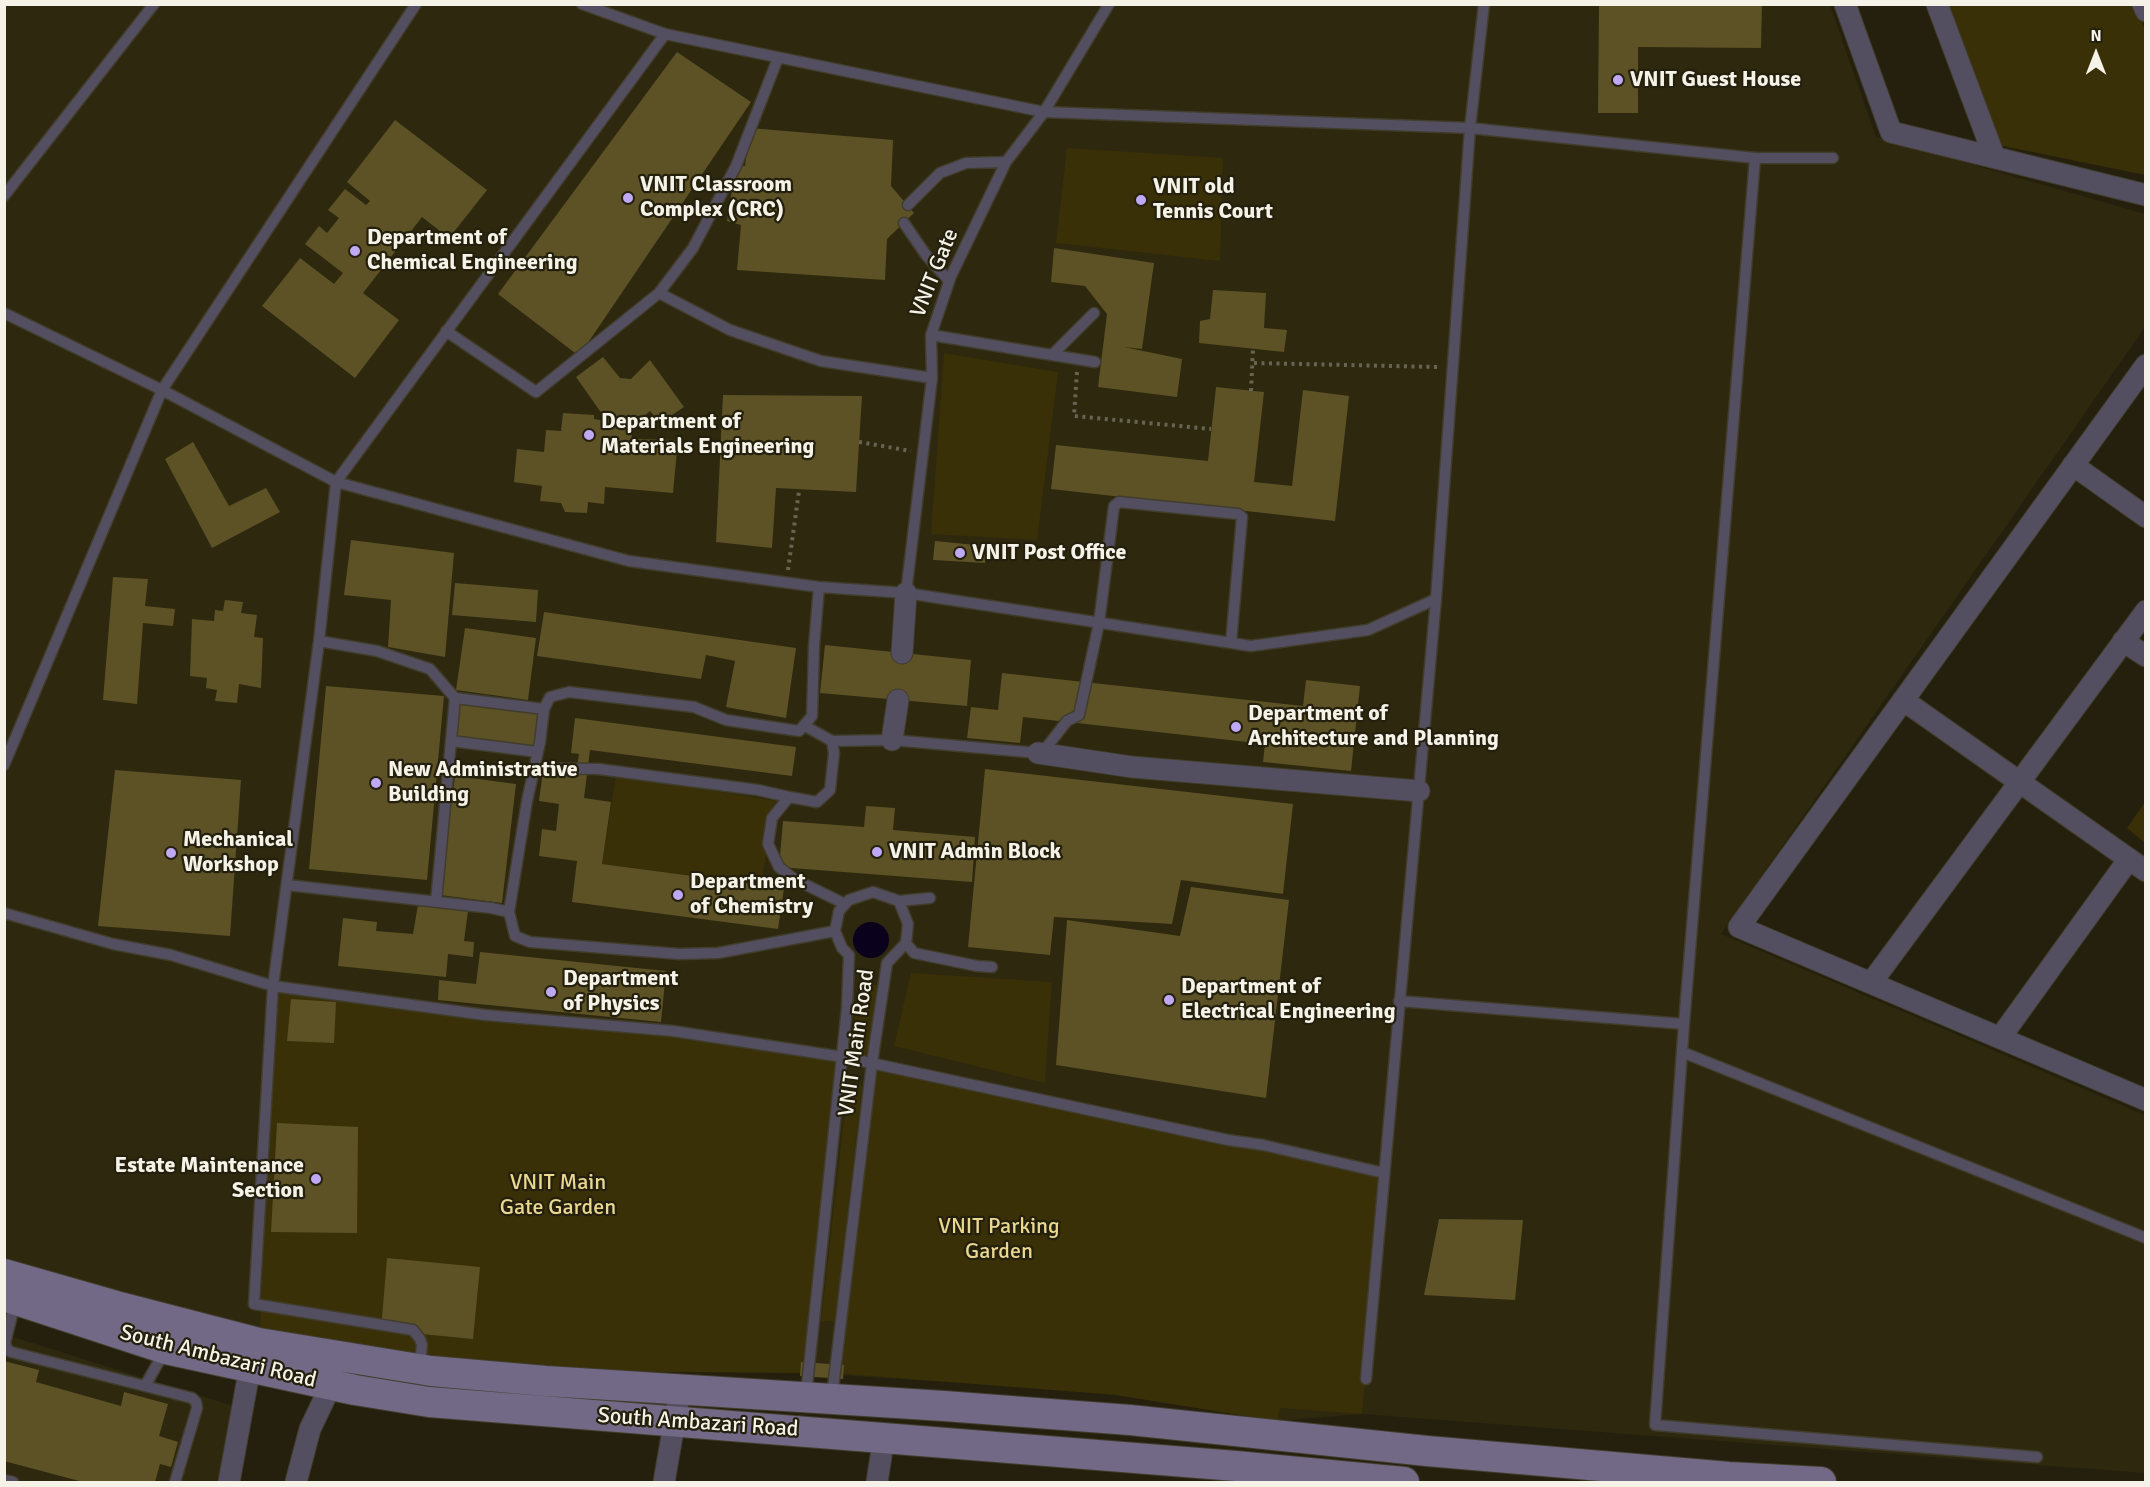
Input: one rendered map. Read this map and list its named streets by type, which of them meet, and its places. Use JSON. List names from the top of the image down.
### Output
{
  "streets": {
    "main road": ["South Ambazari Road"],
    "lane": ["VNIT Gate", "VNIT Main Road"]
  },
  "parks": ["VNIT Main Gate Garden", "VNIT Parking Garden"],
  "places": [
    "VNIT Guest House",
    "VNIT Classroom Complex (CRC)",
    "VNIT old Tennis Court",
    "Department of Chemical Engineering",
    "Department of Materials Engineering",
    "VNIT Post Office",
    "Department of Architecture and Planning",
    "New Administrative Building",
    "VNIT Admin Block",
    "Mechanical Workshop",
    "Department of Chemistry",
    "Department of Physics",
    "Department of Electrical Engineering",
    "Estate Maintenance Section"
  ],
  "north": "top"
}
